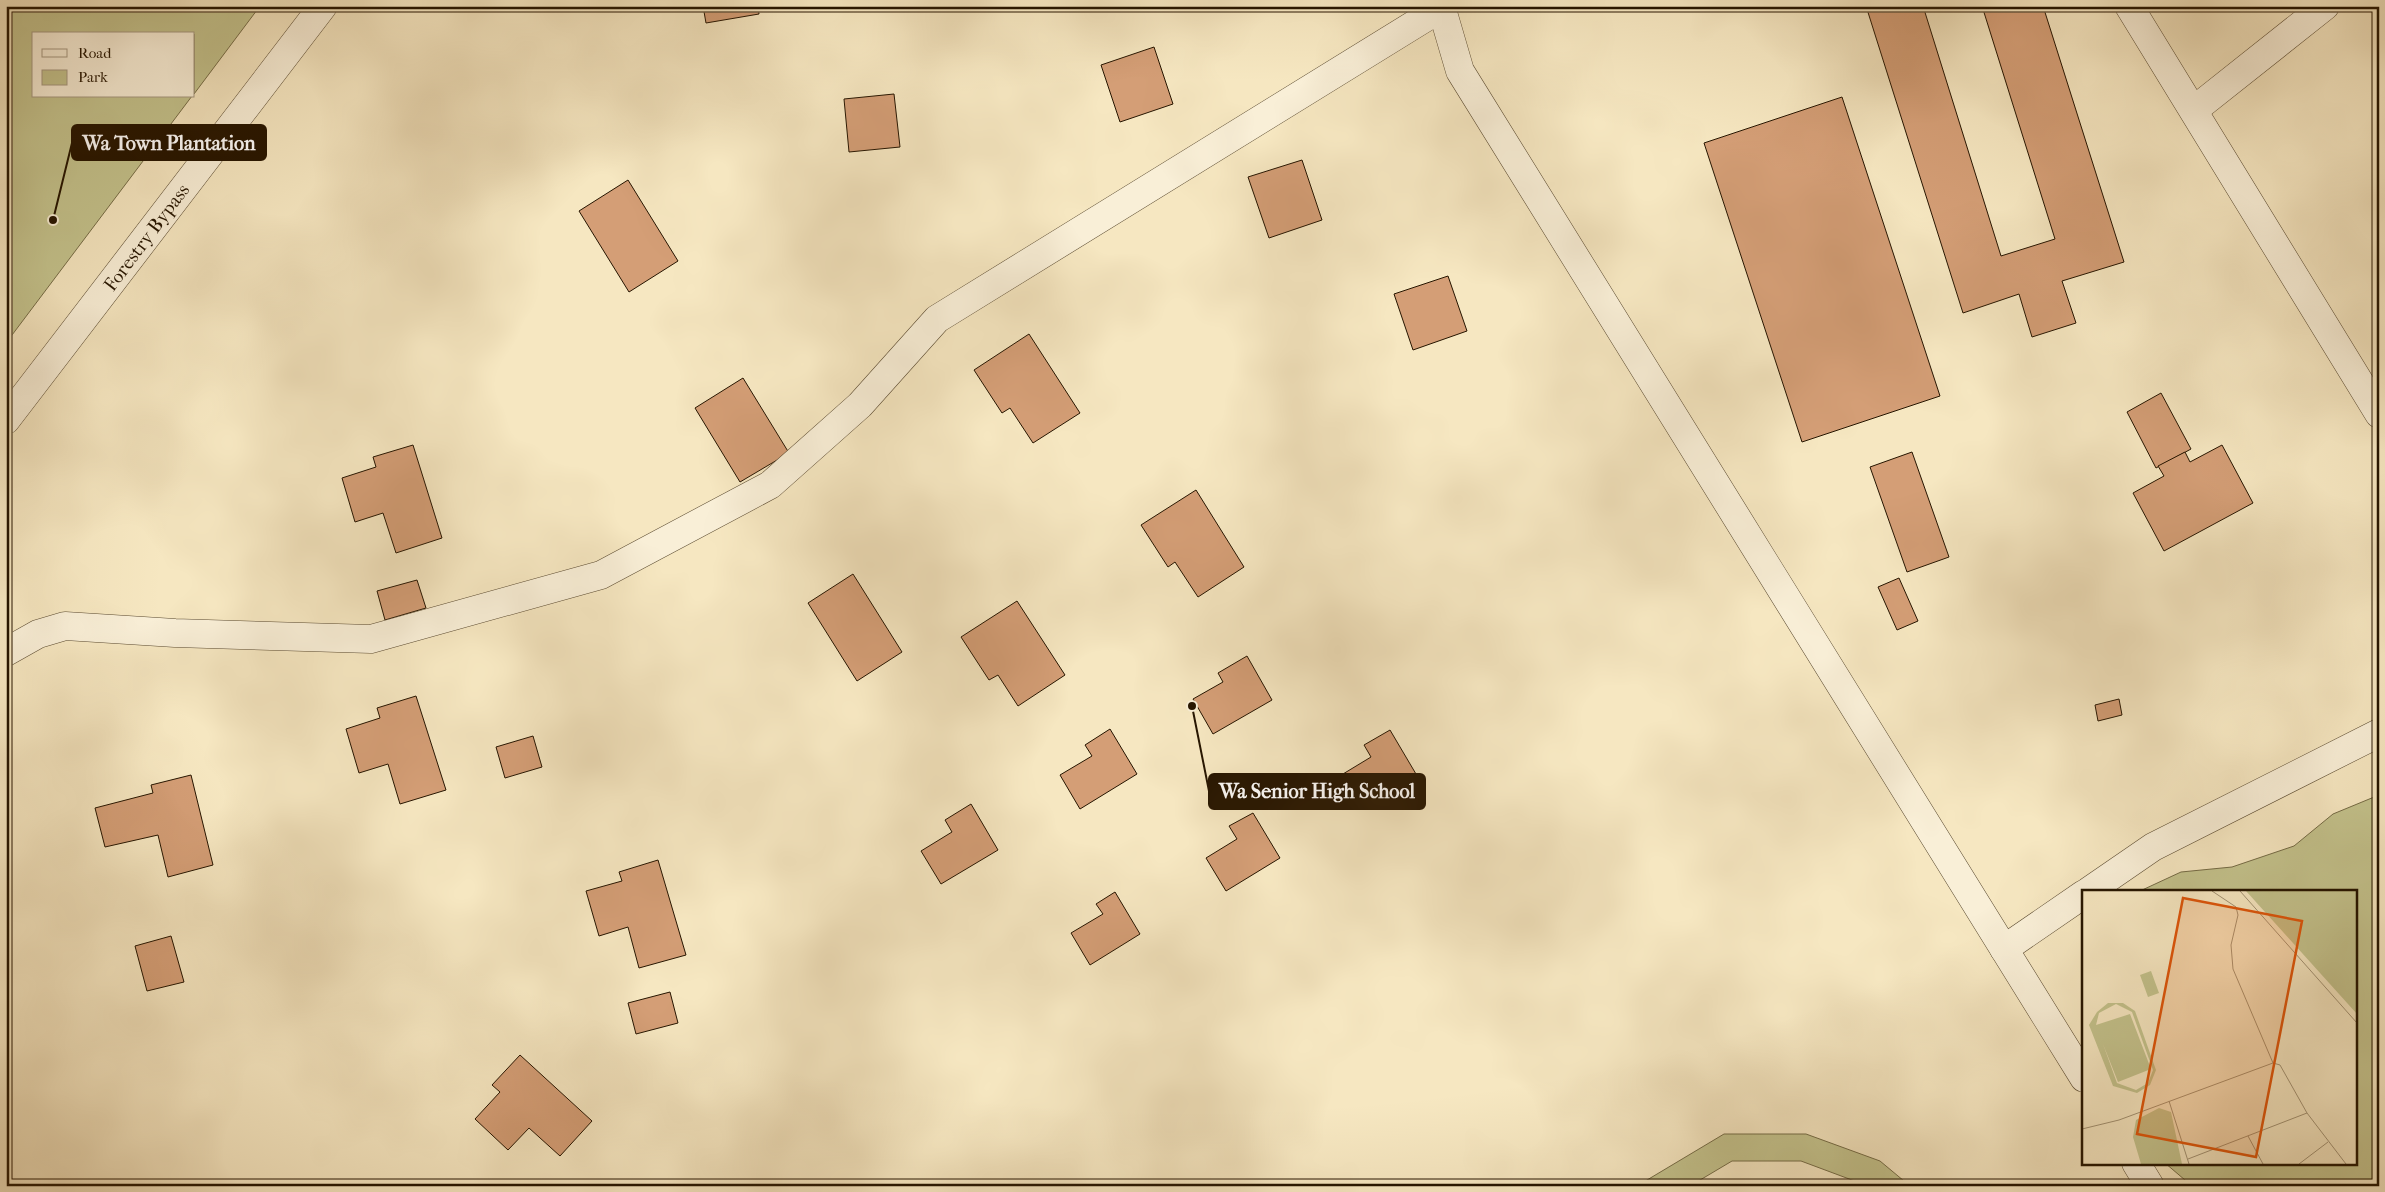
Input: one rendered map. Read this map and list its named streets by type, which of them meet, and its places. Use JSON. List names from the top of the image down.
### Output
{
  "streets": {
    "street": ["Forestry Bypass"]
  },
  "places": ["Wa Town Plantation", "Wa Senior High School"],
  "legend": ["Road", "Park"]
}
